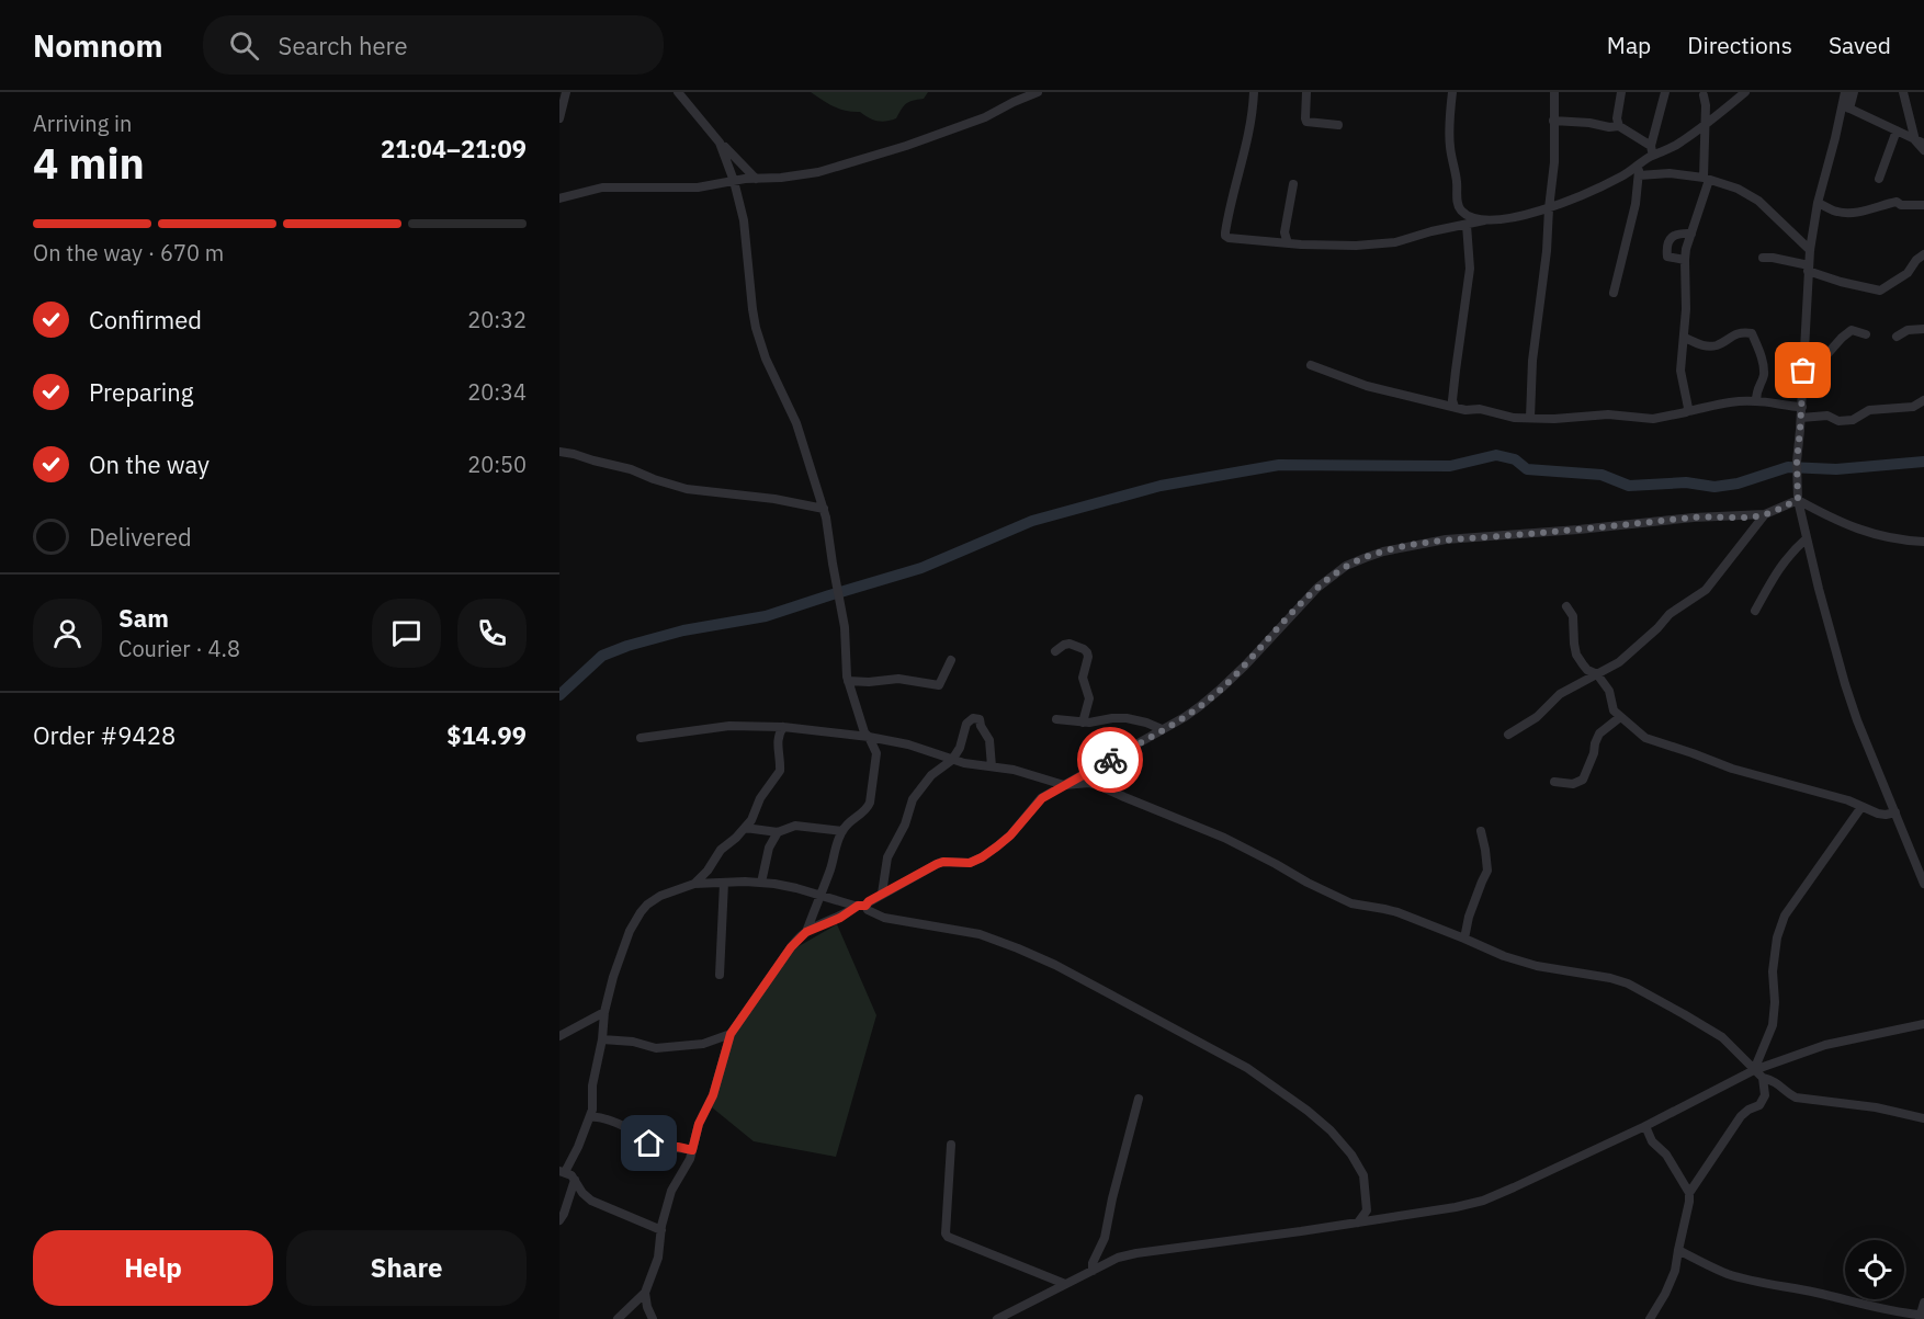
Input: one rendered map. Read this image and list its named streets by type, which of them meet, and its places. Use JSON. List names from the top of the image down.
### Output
{
  "page": {
    "header": "Nomnom",
    "search": "Search here",
    "nav": ["Map", "Directions", "Saved"],
    "heading": ["4 min", "Arriving in", "21:04–21:09"],
    "panel": [
      "Sam",
      "Courier · 4.8",
      "Order #9428",
      "$14.99"
    ],
    "bar": "On the way · 670 m",
    "list": [
      ["Confirmed", "20:32"],
      ["Preparing", "20:34"],
      ["On the way", "20:50"],
      "Delivered"
    ],
    "buttons": ["Help", "Share"]
  }
}
